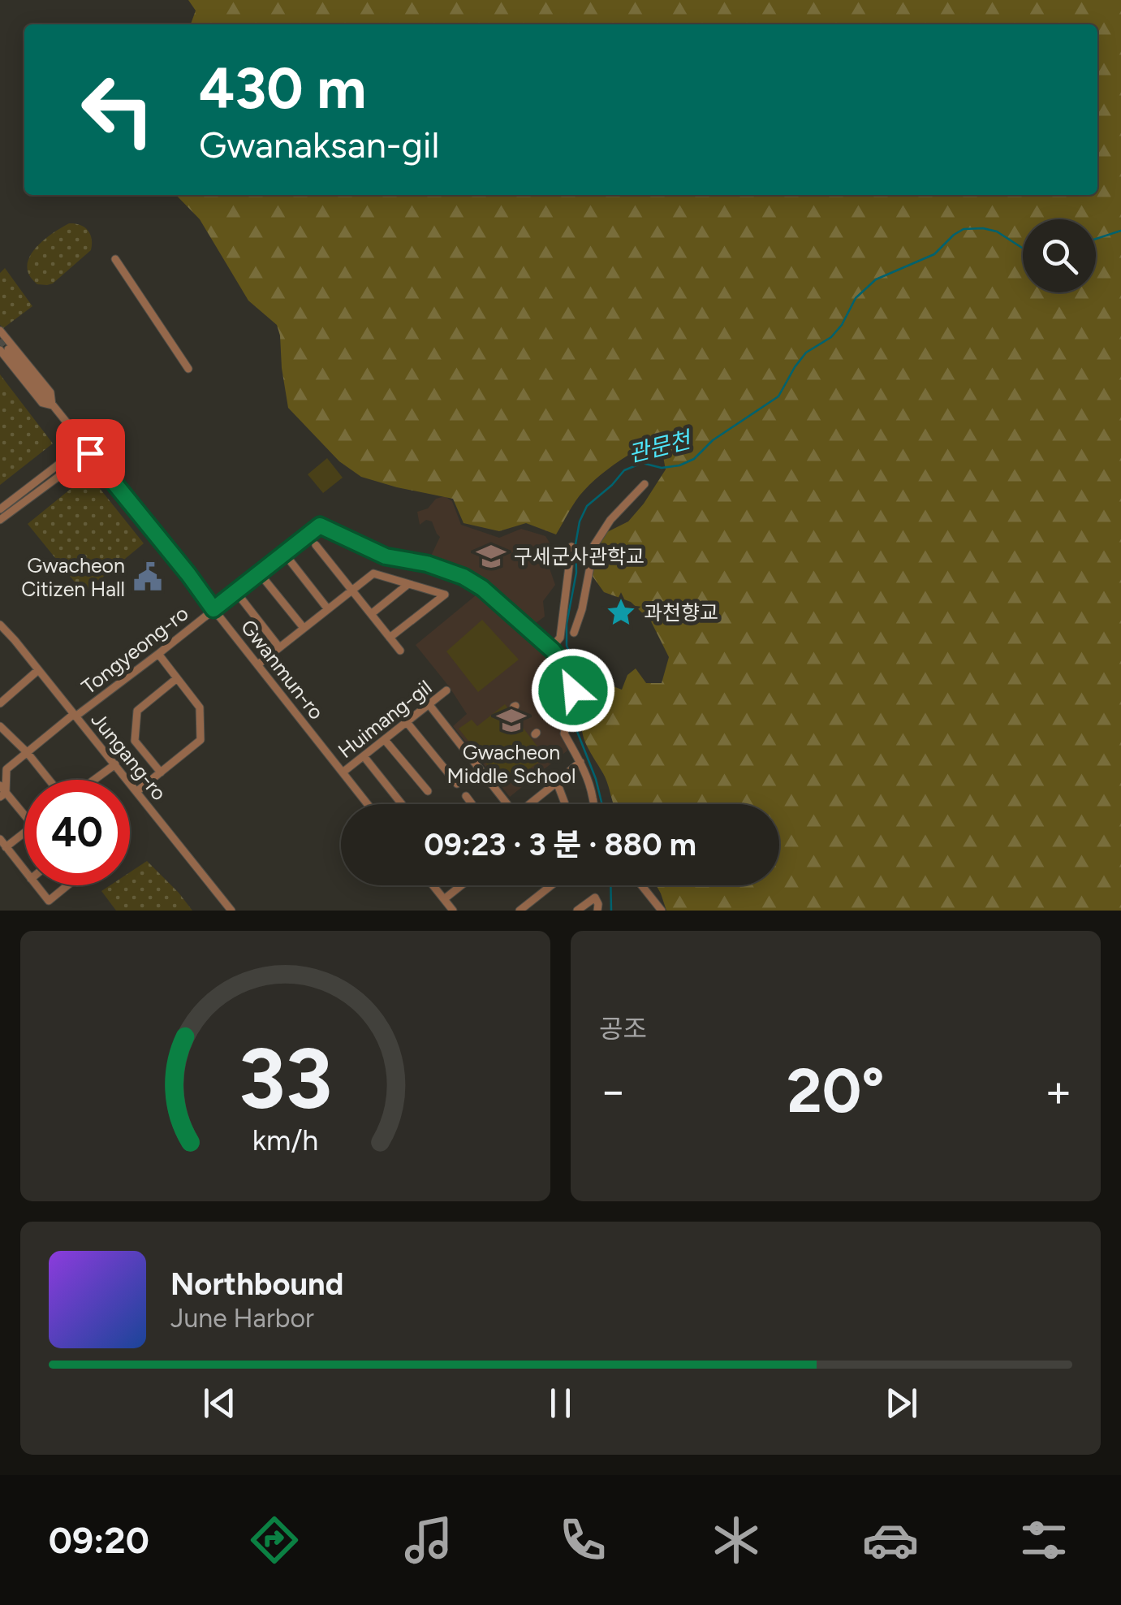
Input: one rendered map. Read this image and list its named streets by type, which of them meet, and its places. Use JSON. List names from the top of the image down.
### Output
{
  "streets": {
    "street": [
      "Tongyeong-ro",
      "Gwanmun-ro",
      "Huimang-gil",
      "Jungang-ro"
    ]
  },
  "crossings": [
    ["Tongyeong-ro", "Gwanmun-ro"],
    ["Tongyeong-ro", "Jungang-ro"],
    ["Gwanmun-ro", "Huimang-gil"]
  ],
  "water": ["관문천"],
  "places": {
    "school or university": ["구세군사관학교", "Gwacheon Middle School"],
    "public building": ["Gwacheon Citizen Hall"],
    "place": ["과천향교"]
  },
  "page": {
    "turn": ["430 m", "Gwanaksan-gil"],
    "limit": "40",
    "trip": "09:23 · 3 분 · 880 m",
    "tile": "공조",
    "heat": ["−", "20°", "+"],
    "song": ["Northbound", "June Harbor"],
    "tabs": "09:20",
    "gauge": ["33", "km/h"]
  }
}
